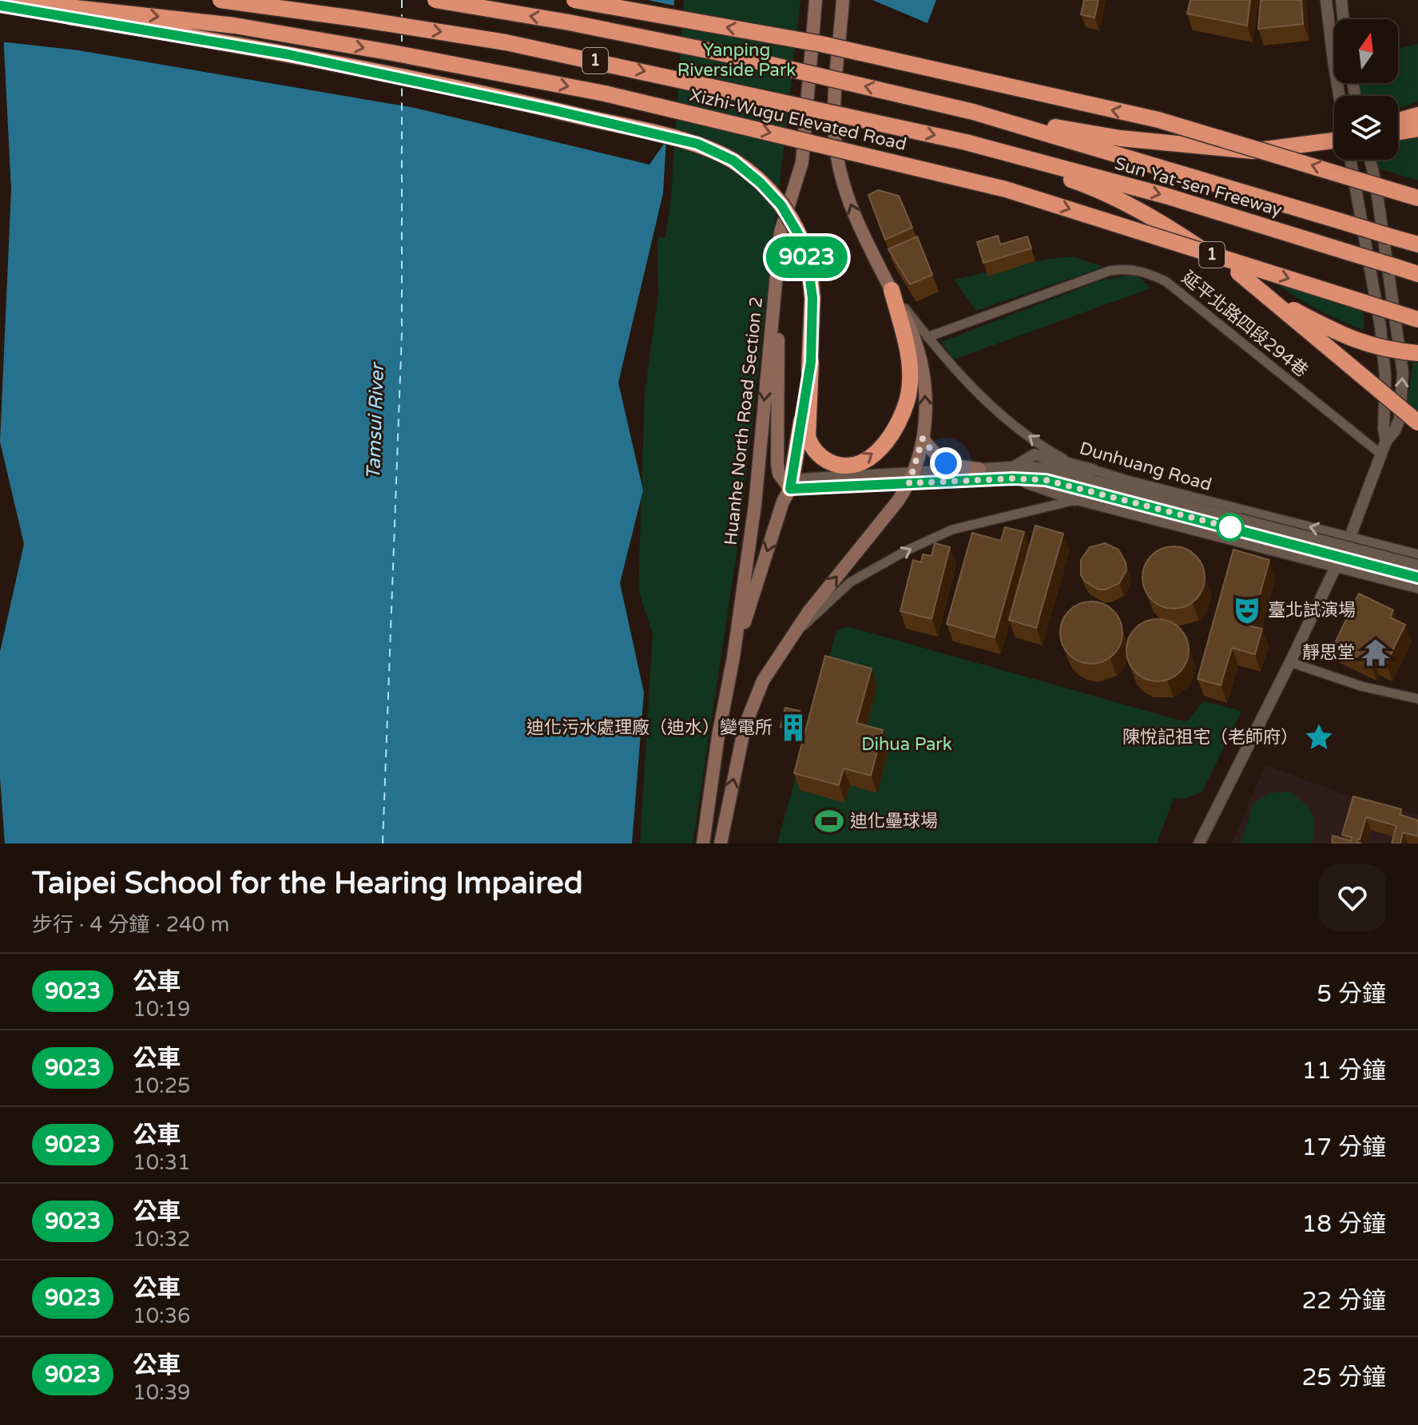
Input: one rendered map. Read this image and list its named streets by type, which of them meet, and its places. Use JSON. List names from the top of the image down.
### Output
{
  "streets": {
    "highway": ["1", "Xizhi-Wugu Elevated Road", "Sun Yat-sen Freeway"],
    "main road": ["Huanhe North Road Section 2"],
    "street": ["延平北路四段294巷", "Dunhuang Road"]
  },
  "crossings": [
    ["1", "Sun Yat-sen Freeway"],
    ["延平北路四段294巷", "Dunhuang Road"]
  ],
  "water": ["Tamsui River"],
  "parks": ["Yanping Riverside Park", "Dihua Park"],
  "places": {
    "theatre": ["臺北試演場"],
    "temple": ["靜思堂"],
    "building": ["迪化污水處理廠（迪水）變電所"],
    "place": ["陳悅記祖宅（老師府）"],
    "sports": ["迪化壘球場"]
  },
  "lines": ["bus line 9023"],
  "north": "top",
  "page": {
    "on_map": "9023",
    "heading": ["Taipei School for the Hearing Impaired", "步行 · 4 分鐘 · 240 m"],
    "list": [
      {
        "mark": "9023",
        "name": "公車",
        "note": "10:19",
        "value": "5 分鐘"
      },
      {
        "mark": "9023",
        "name": "公車",
        "note": "10:25",
        "value": "11 分鐘"
      },
      {
        "mark": "9023",
        "name": "公車",
        "note": "10:31",
        "value": "17 分鐘"
      },
      {
        "mark": "9023",
        "name": "公車",
        "note": "10:32",
        "value": "18 分鐘"
      },
      {
        "mark": "9023",
        "name": "公車",
        "note": "10:36",
        "value": "22 分鐘"
      },
      {
        "mark": "9023",
        "name": "公車",
        "note": "10:39",
        "value": "25 分鐘"
      }
    ]
  }
}
